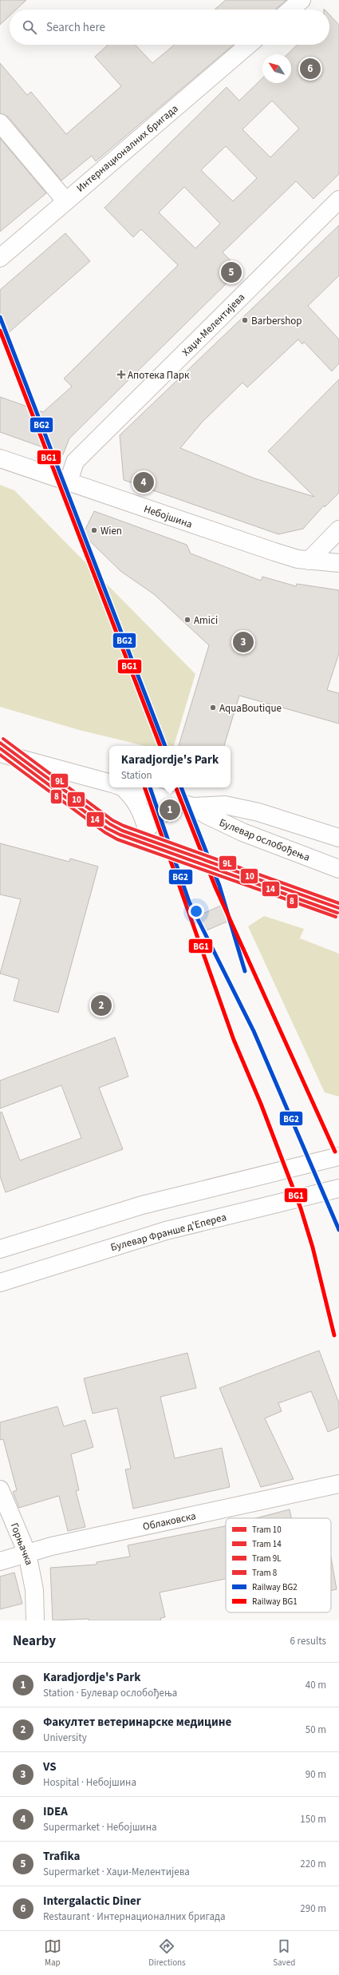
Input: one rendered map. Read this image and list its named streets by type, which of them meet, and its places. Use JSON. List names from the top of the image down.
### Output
{
  "streets": {
    "main road": [
      "Интернационалних бригада",
      "Хаџи-Мелентијева",
      "Небојшина",
      "Булевар ослобођења",
      "Булевар Франше д'Епереа",
      "Облаковска",
      "Горњачка"
    ]
  },
  "crossings": [
    ["Хаџи-Мелентијева", "Небојшина"],
    ["Облаковска", "Горњачка"]
  ],
  "places": {
    "other": [
      "Barbershop",
      "Wien",
      "Amici",
      "AquaBoutique"
    ],
    "health": ["Апотека Парк"]
  },
  "lines": [
    "rail line BG2",
    "rail line BG1",
    "tram line 9L",
    "tram line 10",
    "tram line 14",
    "tram line 8"
  ],
  "legend": [
    "Tram 10",
    "Tram 14",
    "Tram 9L",
    "Tram 8",
    "Railway BG2",
    "Railway BG1"
  ],
  "north": "top left",
  "page": {
    "search": "Search here",
    "pins": [
      "6",
      "5",
      "4",
      "3",
      "1",
      "2"
    ],
    "popup": ["Karadjordje's Park", "Station"],
    "heading": ["Nearby", "6 results"],
    "list": [
      {
        "mark": "1",
        "name": "Karadjordje's Park",
        "note": "Station · Булевар ослобођења",
        "value": "40 m"
      },
      {
        "mark": "2",
        "name": "Факултет ветеринарске медицине",
        "note": "University",
        "value": "50 m"
      },
      {
        "mark": "3",
        "name": "VS",
        "note": "Hospital · Небојшина",
        "value": "90 m"
      },
      {
        "mark": "4",
        "name": "IDEA",
        "note": "Supermarket · Небојшина",
        "value": "150 m"
      },
      {
        "mark": "5",
        "name": "Trafika",
        "note": "Supermarket · Хаџи-Мелентијева",
        "value": "220 m"
      },
      {
        "mark": "6",
        "name": "Intergalactic Diner",
        "note": "Restaurant · Интернационалних бригада",
        "value": "290 m"
      }
    ],
    "nav": ["Map", "Directions", "Saved"]
  }
}
